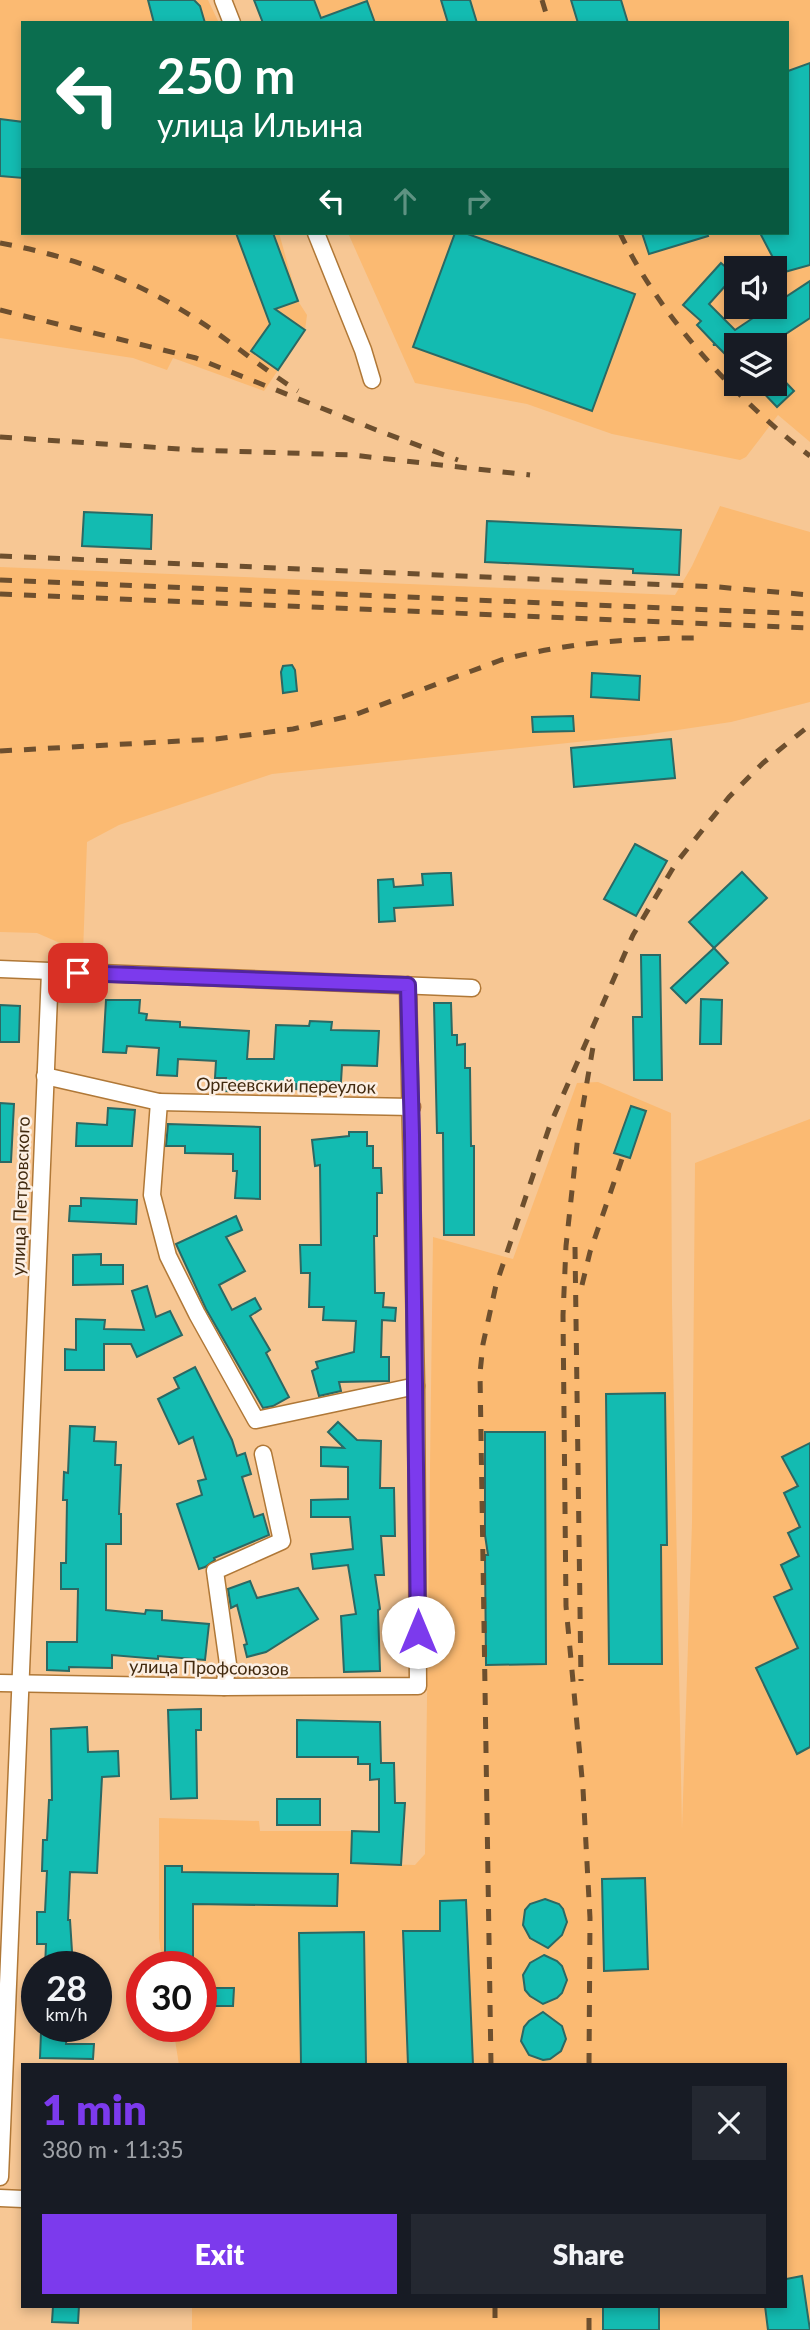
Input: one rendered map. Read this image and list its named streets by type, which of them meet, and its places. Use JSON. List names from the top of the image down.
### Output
{
  "streets": {
    "street": ["Оргеевский переулок", "улица Петровского", "улица Профсоюзов"]
  },
  "crossings": [
    ["Оргеевский переулок", "улица Петровского"],
    ["улица Петровского", "улица Профсоюзов"]
  ],
  "page": {
    "turn": ["250 m", "улица Ильина"],
    "speed": "28 km/h",
    "limit": "30",
    "heading": ["1 min", "380 m · 11:35"],
    "buttons": ["Exit", "Share"]
  }
}
